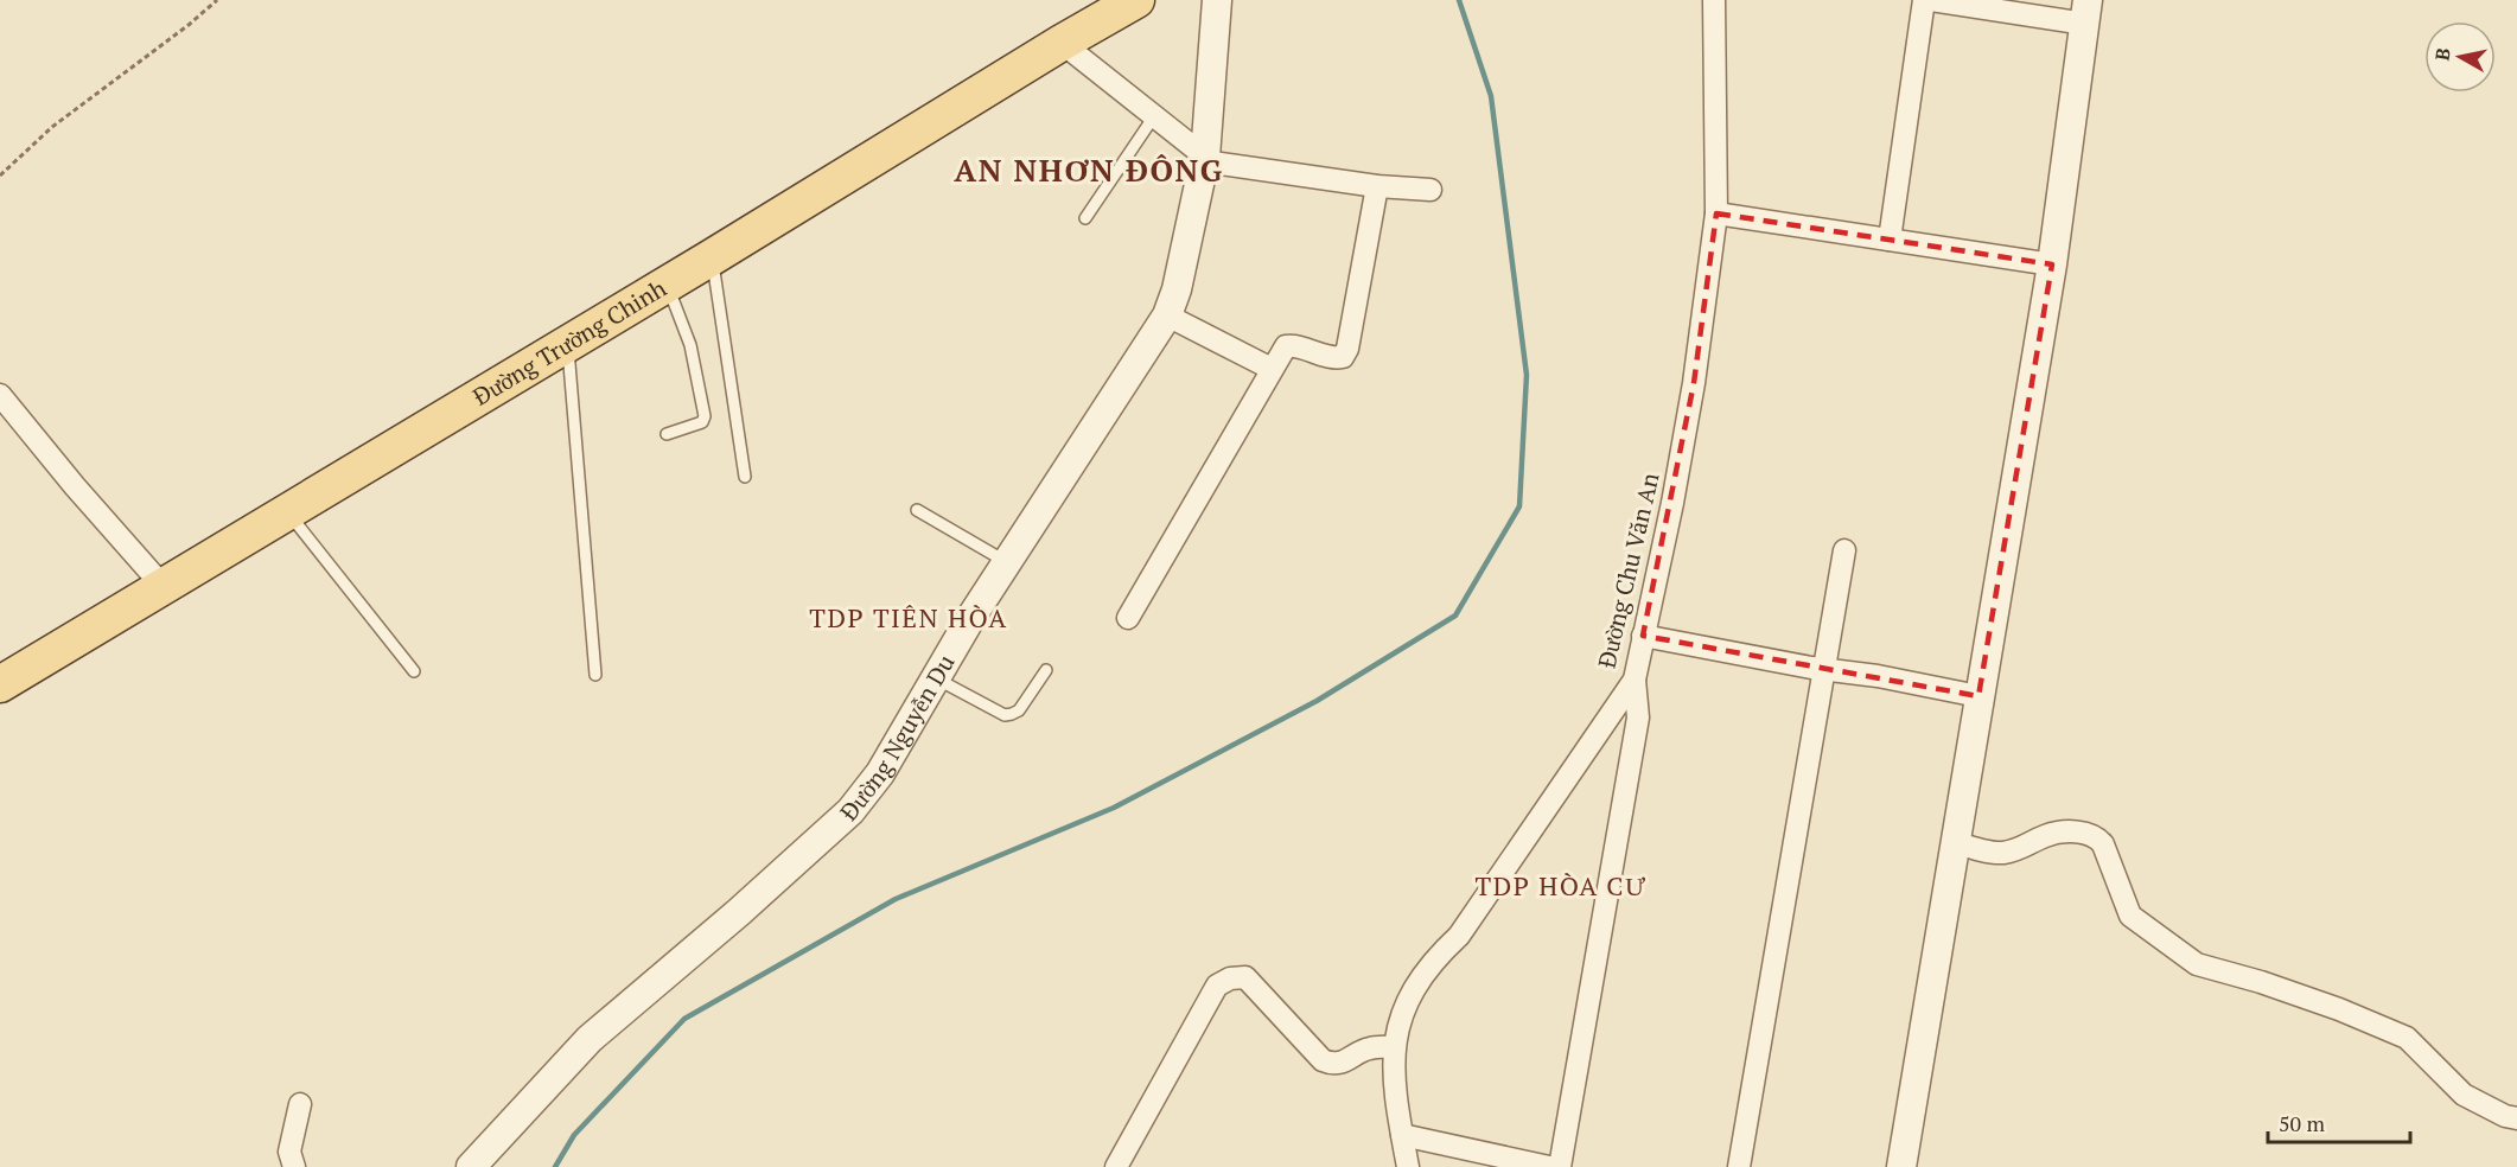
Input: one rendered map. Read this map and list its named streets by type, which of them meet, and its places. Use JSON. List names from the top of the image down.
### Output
{
  "streets": {
    "main road": ["Đường Trường Chinh"],
    "street": ["Đường Chu Văn An", "Đường Nguyễn Du"]
  },
  "districts": ["AN NHƠN ĐÔNG", "TDP TIÊN HÒA", "TDP HÒA CƯ"],
  "scale_bar": "50 m",
  "north": "left"
}
